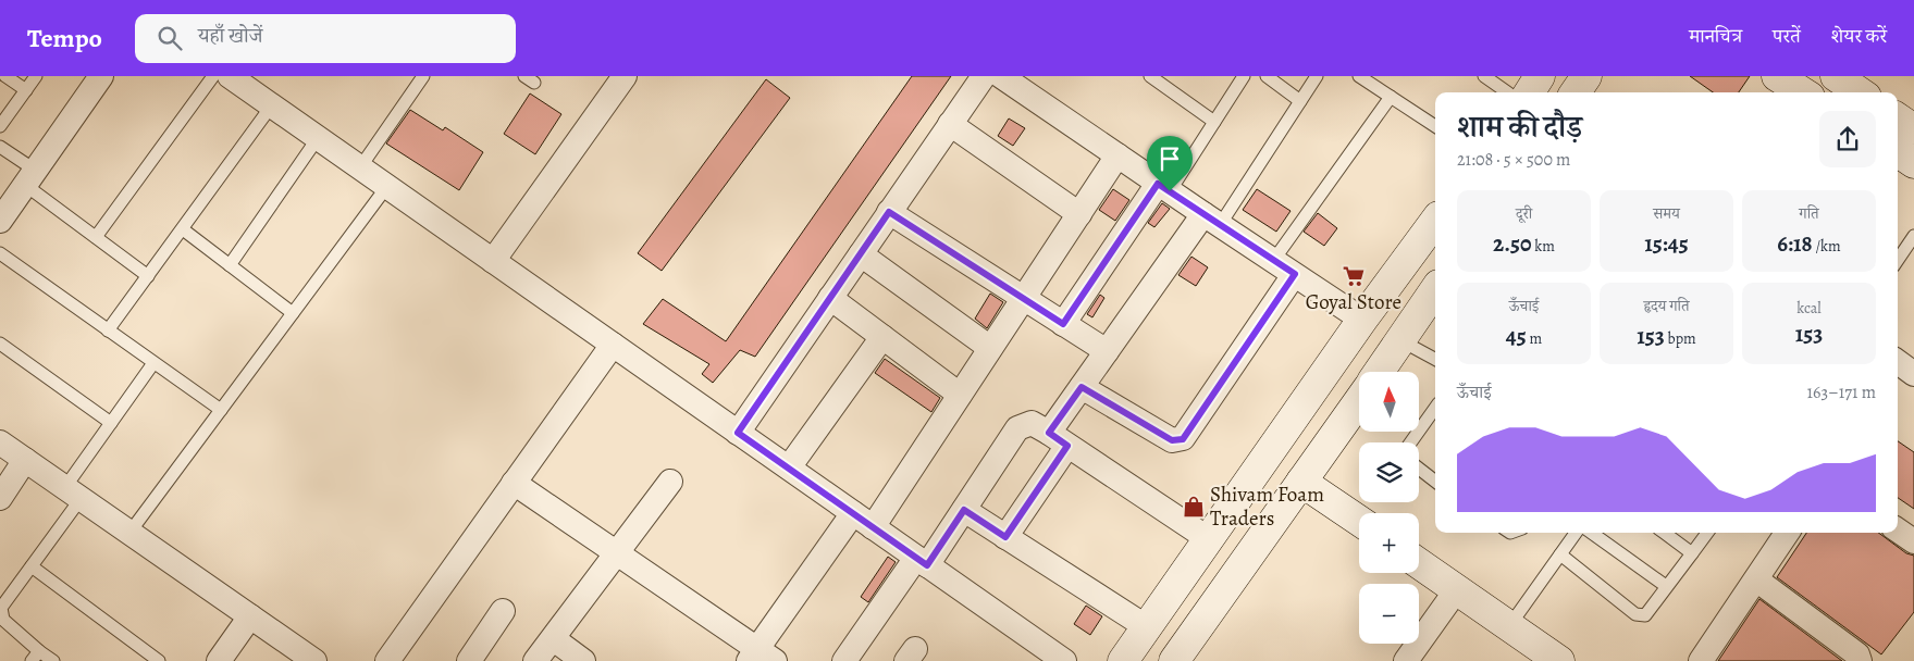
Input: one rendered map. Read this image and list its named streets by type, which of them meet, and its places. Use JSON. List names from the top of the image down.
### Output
{
  "places": {
    "supermarket": ["Goyal Store"],
    "shop": ["Shivam Foam Traders"]
  },
  "north": "top",
  "page": {
    "header": "Tempo",
    "search": "यहाँ खोजें",
    "nav": ["मानचित्र", "परतें", "शेयर करें"],
    "heading": ["शाम की दौड़", "21:08 · 5 × 500 m"],
    "stats": [
      ["दूरी", "2.50 km"],
      ["समय", "15:45"],
      ["गति", "6:18 /km"],
      ["ऊँचाई", "45 m"],
      ["हृदय गति", "153 bpm"],
      ["kcal", "153"]
    ],
    "chart": ["ऊँचाई", "163–171 m"],
    "map_buttons": ["+", "−"]
  }
}
